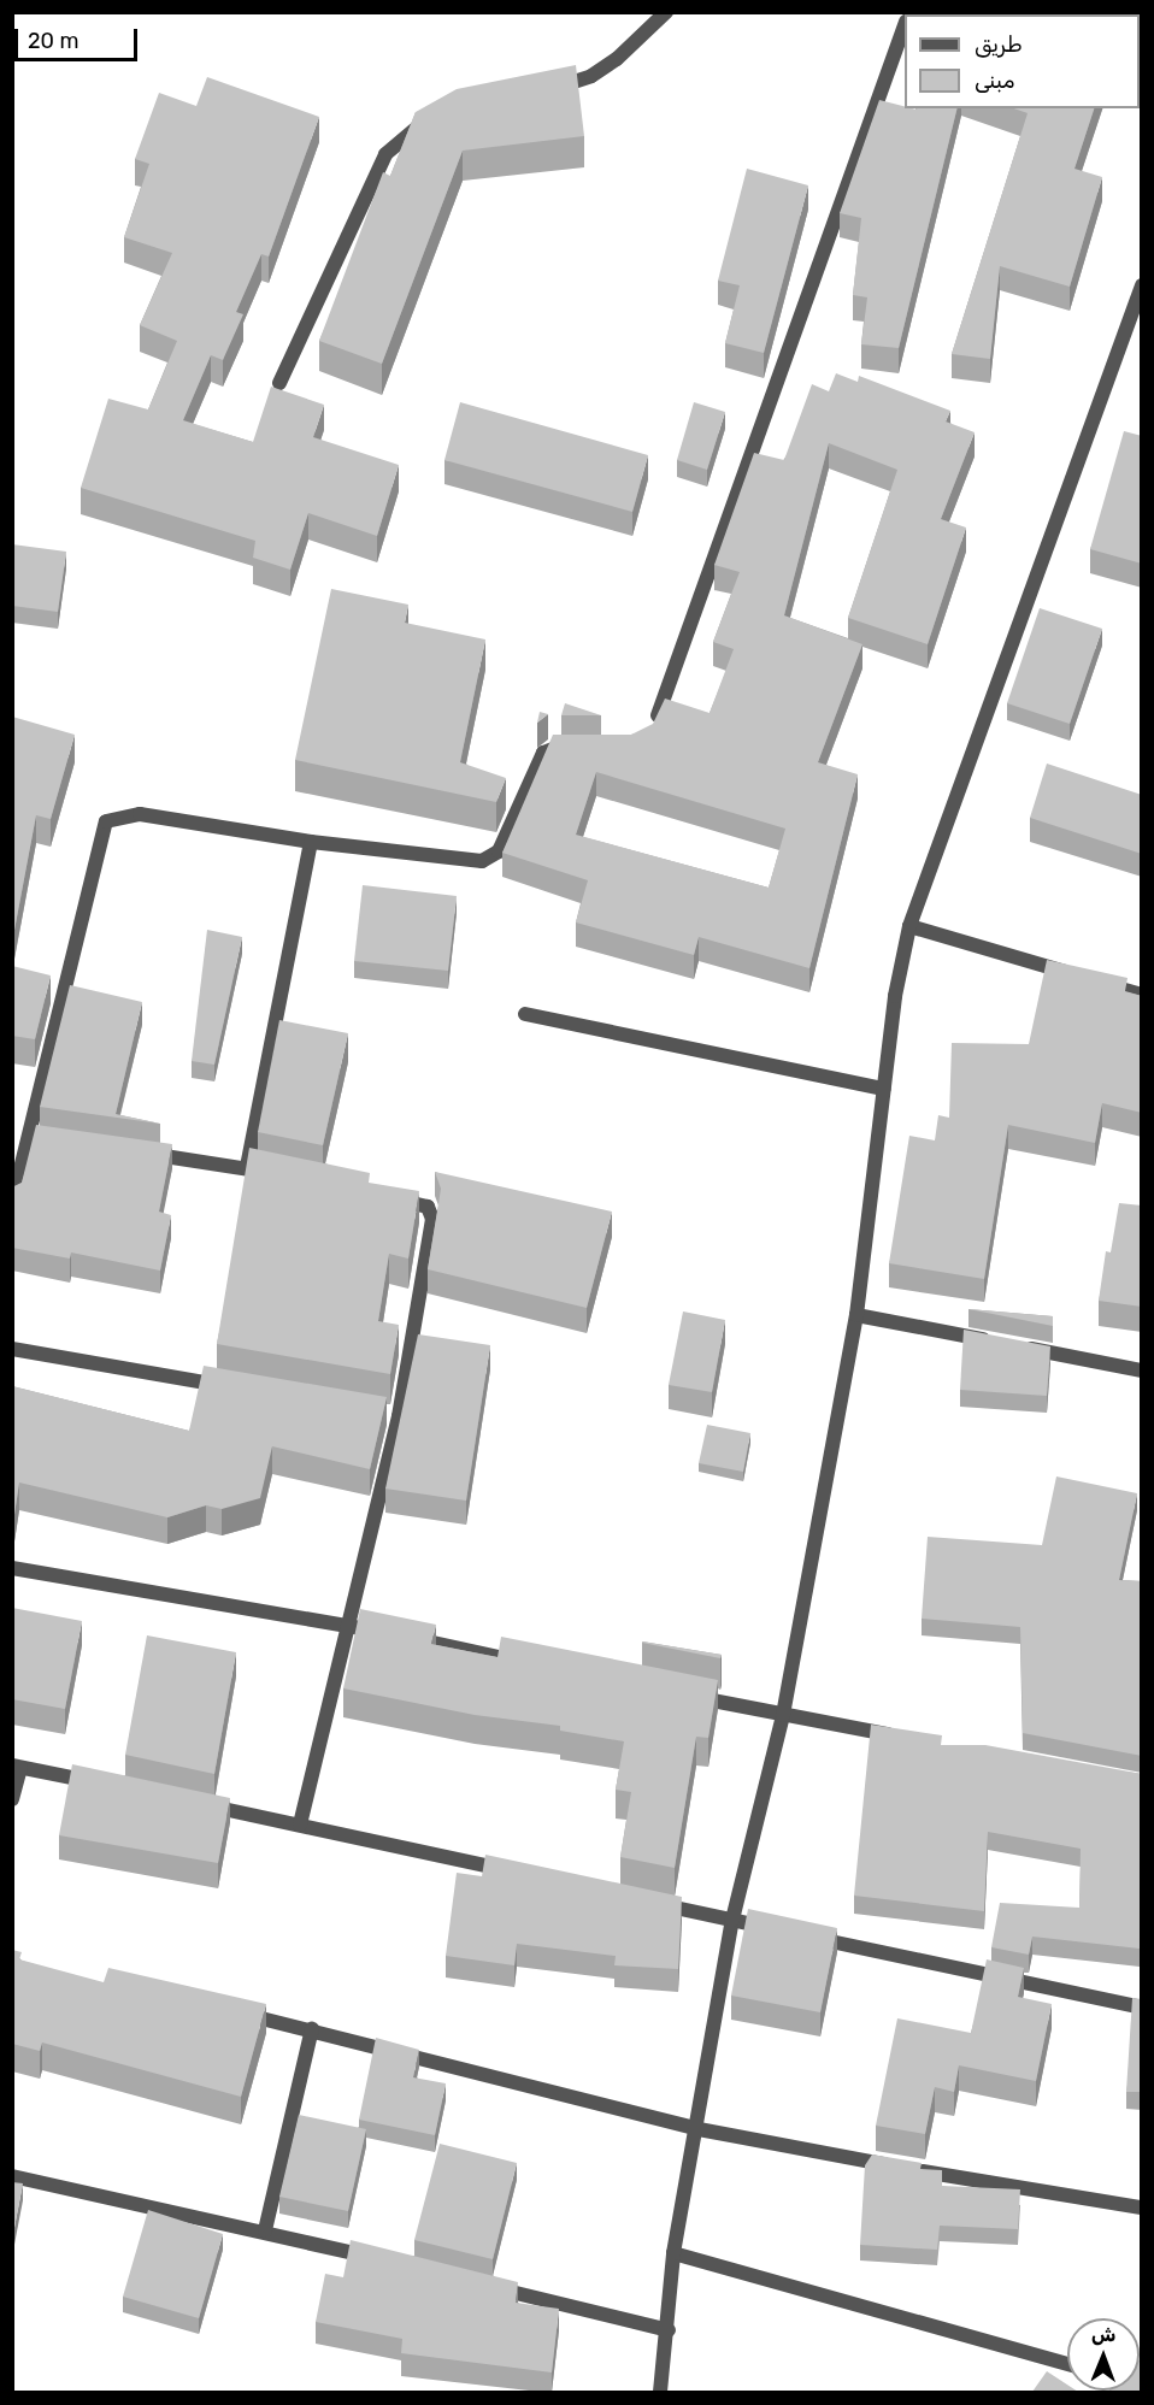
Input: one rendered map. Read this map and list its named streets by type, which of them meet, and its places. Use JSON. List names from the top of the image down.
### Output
{
  "legend": ["طريق", "مبنى"],
  "scale_bar": "20 m",
  "north": "top"
}
